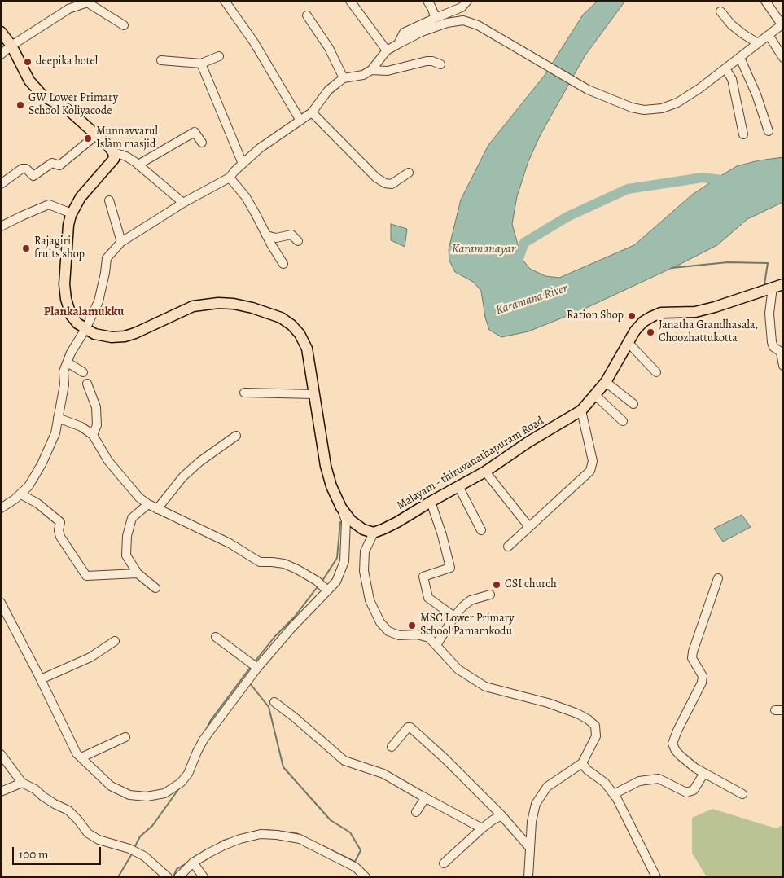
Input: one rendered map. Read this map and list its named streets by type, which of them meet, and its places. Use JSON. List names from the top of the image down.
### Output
{
  "streets": {
    "main road": ["Malayam - thiruvanathapuram Road"]
  },
  "districts": ["Plankalamukku"],
  "water": ["Karamanayar", "Karamana River"],
  "places": [
    "deepika hotel",
    "GW Lower Primary School Koliyacode",
    "Munnavvarul Islam masjid",
    "Rajagiri fruits shop",
    "Ration Shop",
    "Janatha Grandhasala, Choozhattukotta",
    "CSI church",
    "MSC Lower Primary School Pamamkodu"
  ],
  "scale_bar": "100 m"
}
